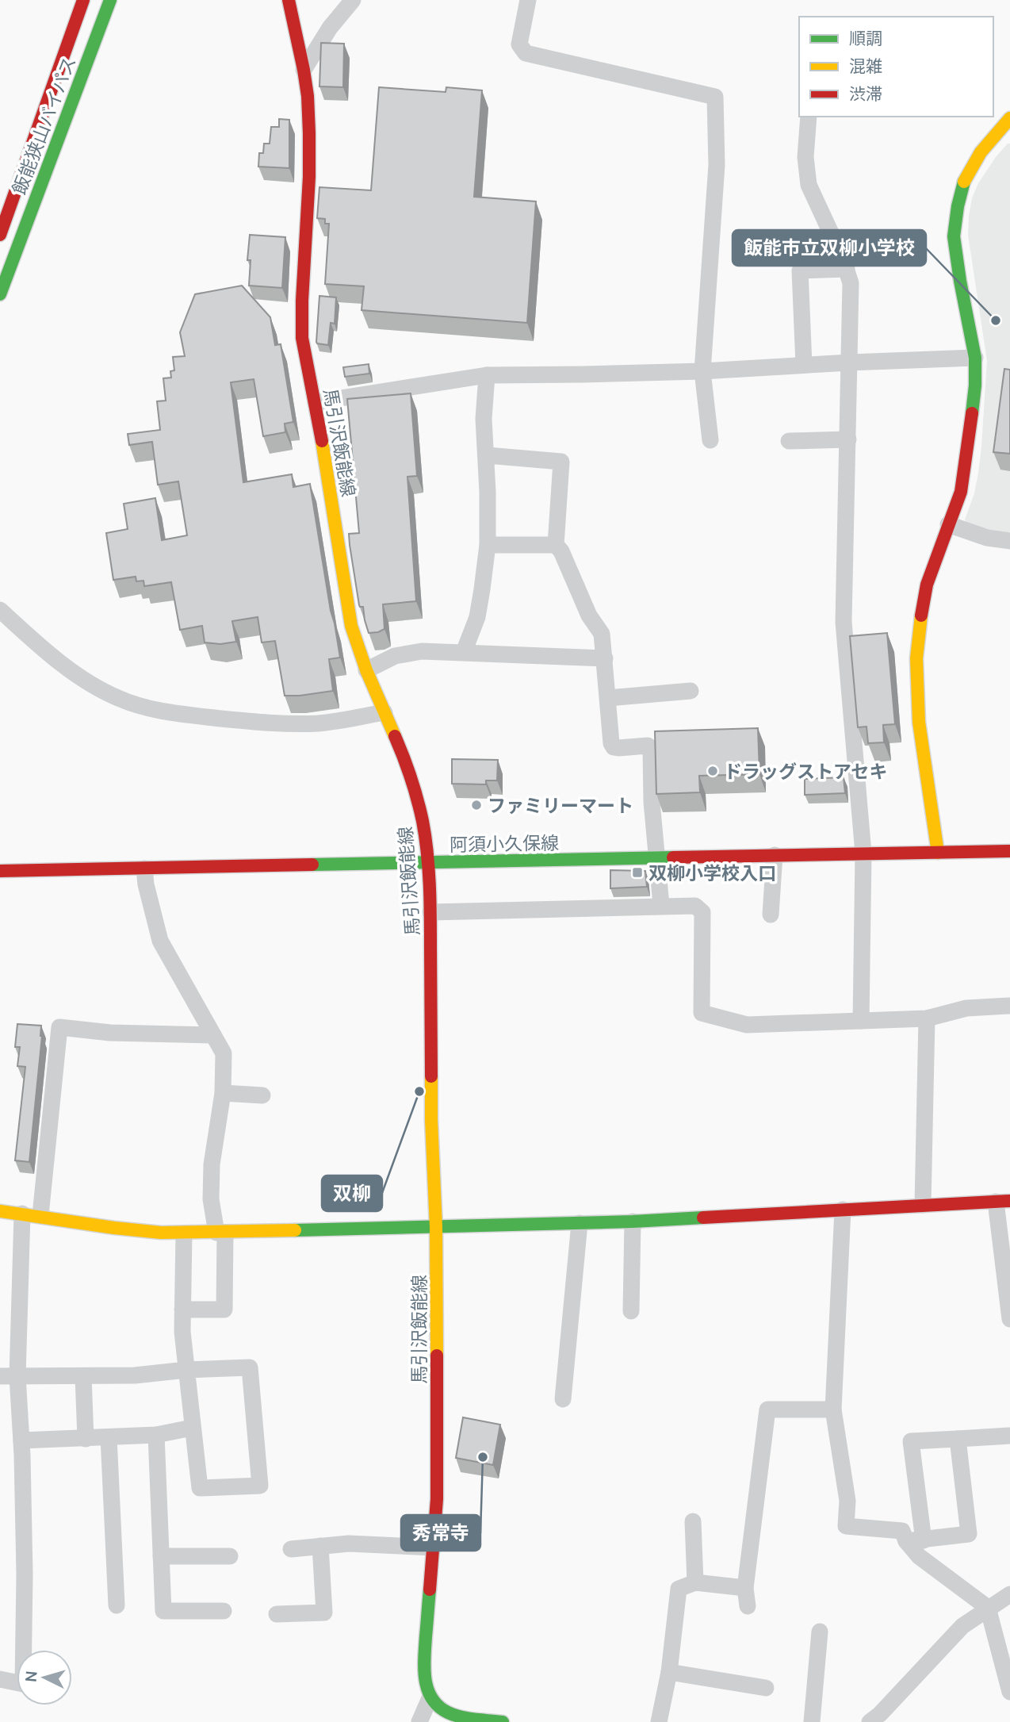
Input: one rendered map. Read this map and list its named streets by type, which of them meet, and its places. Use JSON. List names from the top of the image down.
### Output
{
  "streets": {
    "main road": ["飯能狭山バイパス", "馬引沢飯能線", "阿須小久保線"]
  },
  "crossings": [
    ["馬引沢飯能線", "阿須小久保線"]
  ],
  "places": {
    "other": [
      "飯能市立双柳小学校",
      "ドラッグストアセキ",
      "ファミリーマート",
      "双柳",
      "秀常寺"
    ],
    "transit": ["双柳小学校入口"]
  },
  "legend": ["順調", "混雑", "渋滞"],
  "north": "left"
}
